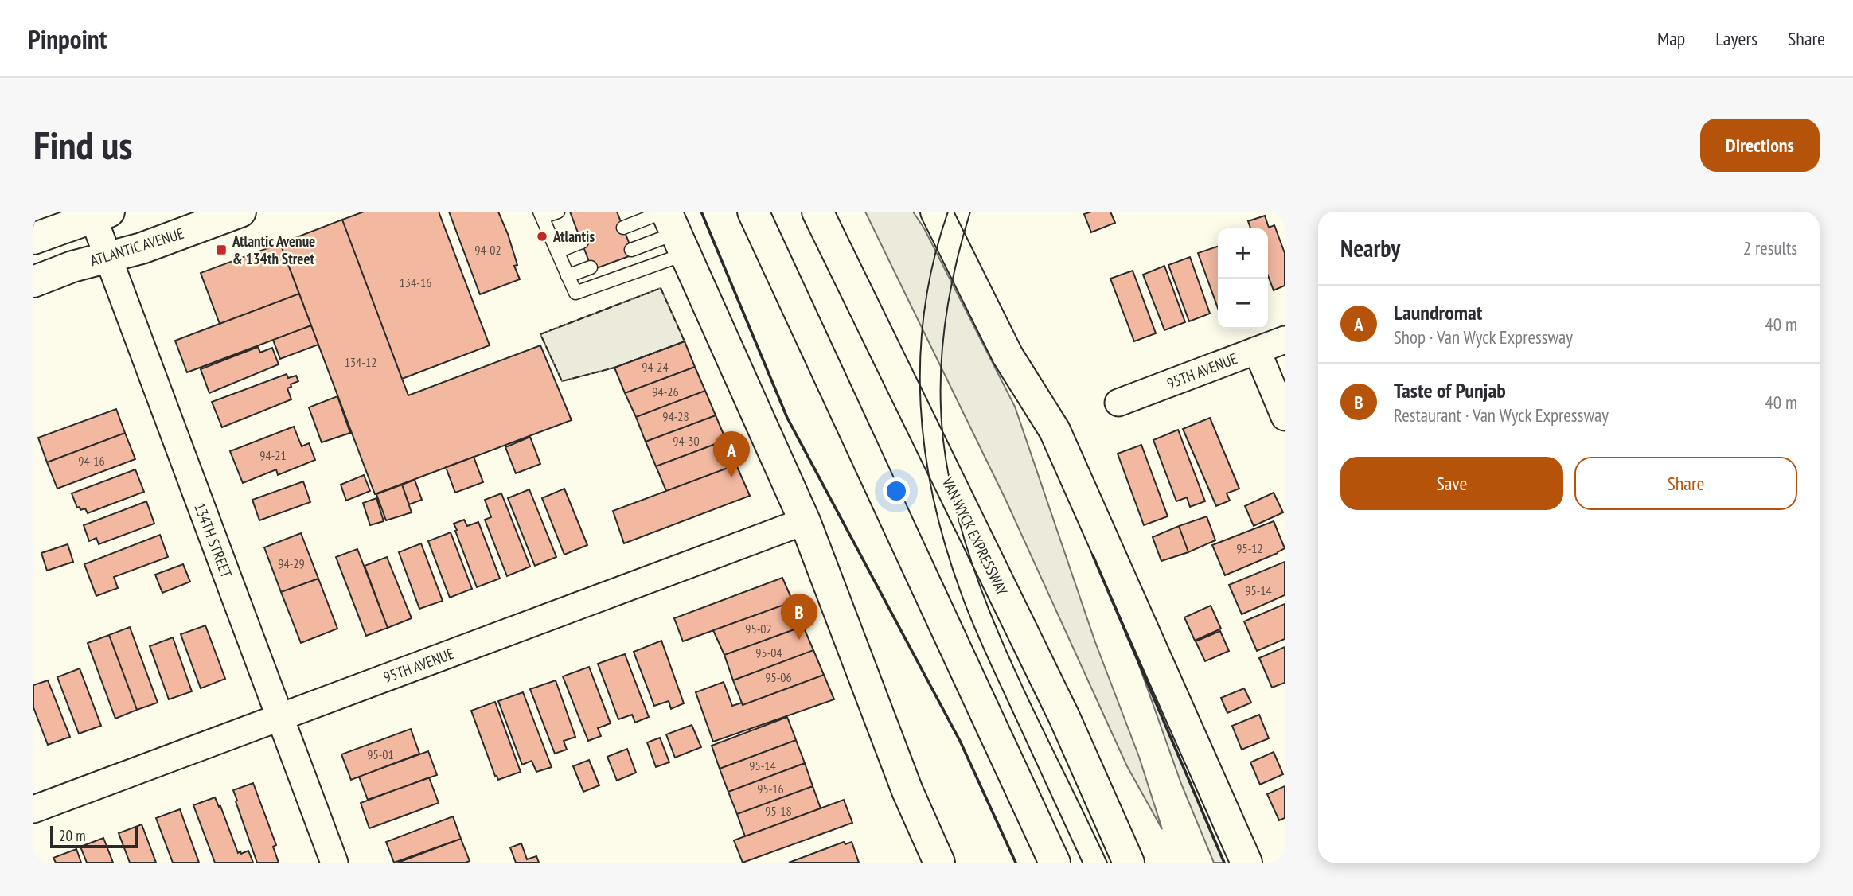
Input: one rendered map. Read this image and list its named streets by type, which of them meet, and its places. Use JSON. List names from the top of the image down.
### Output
{
  "streets": {
    "main road": ["ATLANTIC AVENUE", "VAN WYCK EXPRESSWAY"],
    "street": ["95TH AVENUE", "134TH STREET"]
  },
  "crossings": [
    ["ATLANTIC AVENUE", "134TH STREET"],
    ["95TH AVENUE", "134TH STREET"]
  ],
  "places": {
    "other": ["Atlantis"],
    "transit": ["Atlantic Avenue & 134th Street"]
  },
  "house_numbers": [
    "94-02",
    "134-16",
    "134-12",
    "94-24",
    "94-26",
    "94-28",
    "94-30",
    "94-21",
    "94-16",
    "95-12",
    "94-29",
    "95-14",
    "95-02",
    "95-04",
    "95-06",
    "95-01",
    "95-14",
    "95-16",
    "95-18"
  ],
  "scale_bar": "20 m",
  "page": {
    "header": "Pinpoint",
    "nav": ["Map", "Layers", "Share"],
    "buttons": [
      "Directions",
      ["Save", "Share"]
    ],
    "title": "Find us",
    "heading": ["Nearby", "2 results"],
    "map_buttons": ["+", "−"],
    "list": [
      {
        "mark": "A",
        "name": "Laundromat",
        "note": "Shop · Van Wyck Expressway",
        "value": "40 m"
      },
      {
        "mark": "B",
        "name": "Taste of Punjab",
        "note": "Restaurant · Van Wyck Expressway",
        "value": "40 m"
      }
    ],
    "pins": ["A", "B"],
    "scale": "20 m"
  }
}
